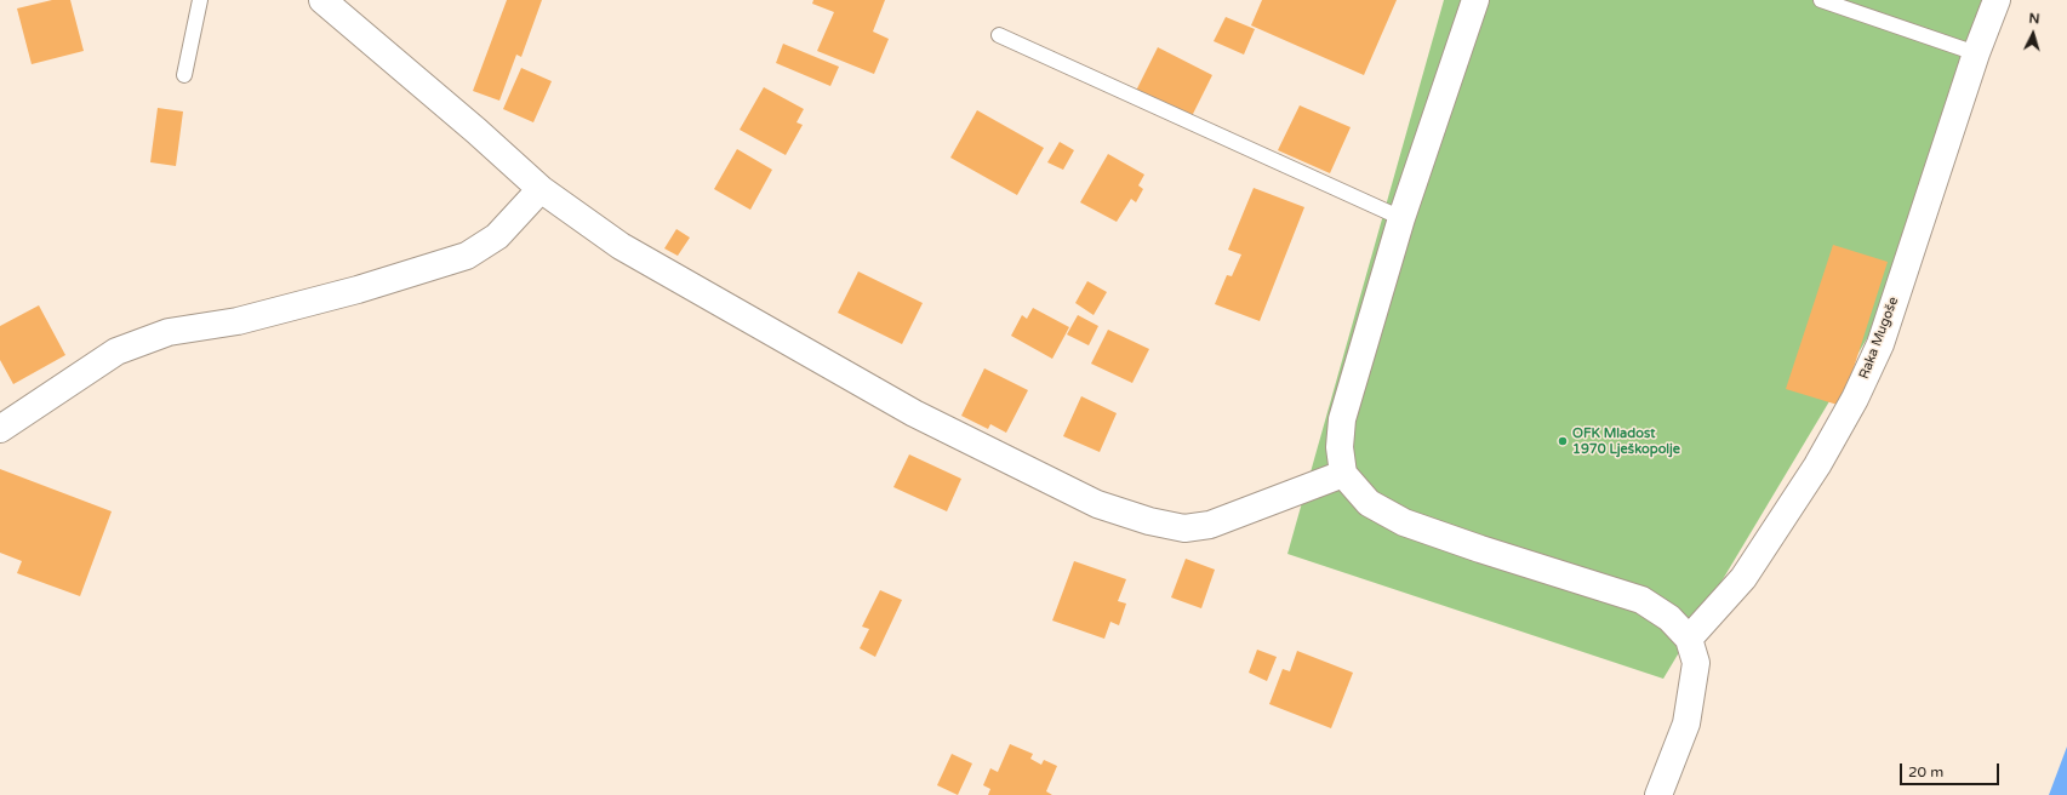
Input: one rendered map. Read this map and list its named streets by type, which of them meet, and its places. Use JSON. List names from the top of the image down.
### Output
{
  "streets": {
    "street": ["Raka Mugoše"]
  },
  "places": ["OFK Mladost 1970 Lješkopolje"],
  "scale_bar": "20 m",
  "north": "top"
}
